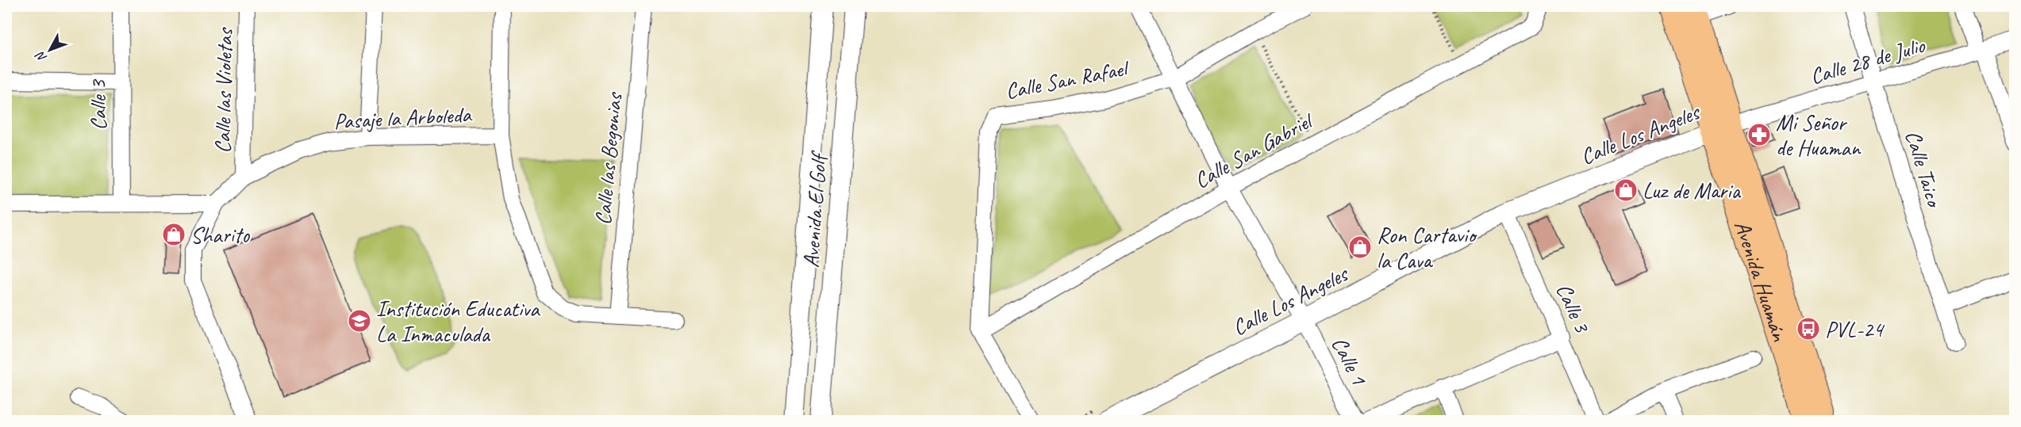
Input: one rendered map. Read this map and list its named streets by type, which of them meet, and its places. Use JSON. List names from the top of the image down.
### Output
{
  "streets": {
    "main road": ["Avenida Huamán"],
    "street": [
      "Calle 28 de Julio",
      "Calle San Rafael",
      "Calle las Violetas",
      "Calle 3",
      "Pasaje la Arboleda",
      "Calle Los Angeles",
      "Calle San Gabriel",
      "Calle las Begonias",
      "Calle Taico",
      "Avenida El Golf",
      "Calle 1"
    ]
  },
  "crossings": [
    ["Calle 28 de Julio", "Calle Los Angeles"],
    ["Calle 28 de Julio", "Calle Taico"],
    ["Calle 28 de Julio", "Avenida Huamán"],
    ["Calle San Rafael", "Calle San Gabriel"],
    ["Calle San Rafael", "Calle 1"],
    ["Calle las Violetas", "Pasaje la Arboleda"],
    ["Calle 3", "Calle Los Angeles"],
    ["Calle Los Angeles", "Avenida Huamán"],
    ["Calle Los Angeles", "Calle 1"],
    ["Calle San Gabriel", "Calle 1"]
  ],
  "places": {
    "pharmacy": ["Mi Señor de Huaman"],
    "shop": ["Luz de Maria", "Sharito", "Ron Cartavio la Cava"],
    "school or university": ["Institución Educativa La Inmaculada"],
    "bus stop": ["PVL-24"]
  },
  "north": "bottom left"
}
